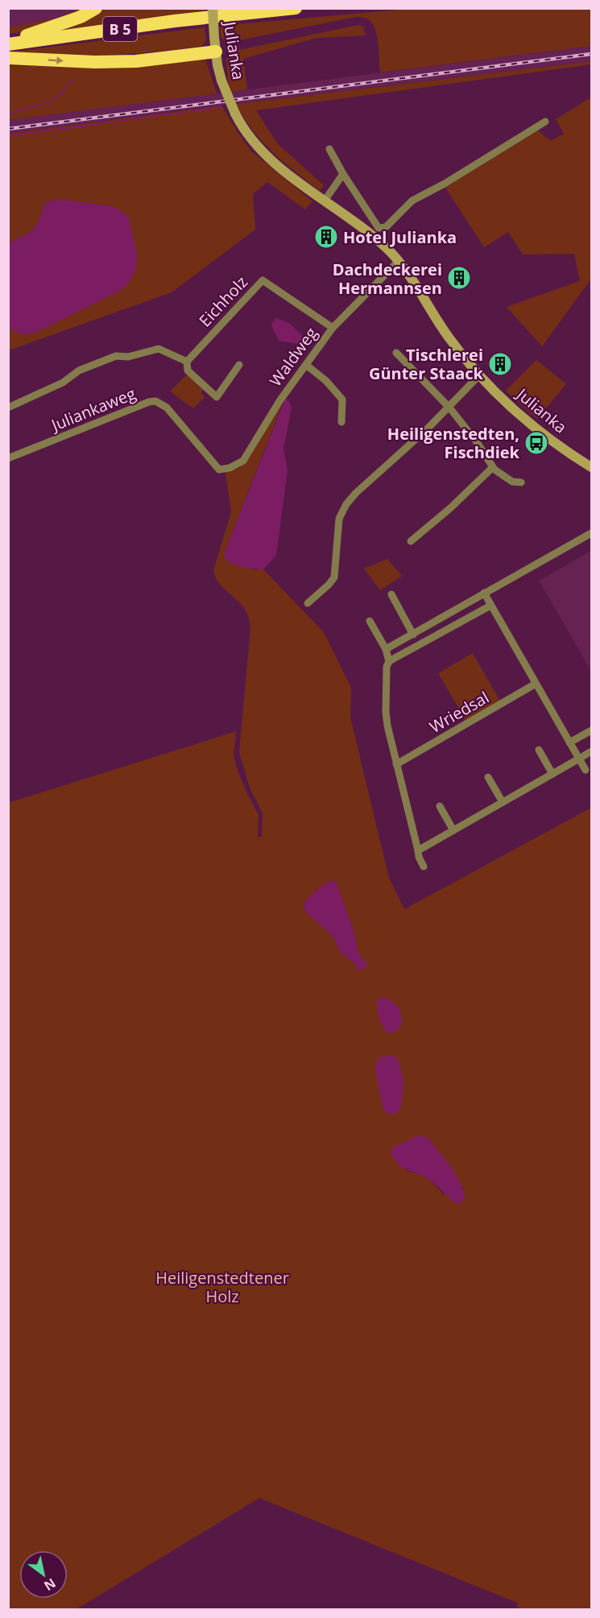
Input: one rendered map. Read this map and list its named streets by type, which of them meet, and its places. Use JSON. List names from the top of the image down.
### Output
{
  "streets": {
    "highway": ["B 5"],
    "street": [
      "Julianka",
      "Eichholz",
      "Waldweg",
      "Juliankaweg",
      "Wriedsal"
    ]
  },
  "crossings": [
    ["Julianka", "Waldweg"],
    ["Eichholz", "Waldweg"],
    ["Waldweg", "Juliankaweg"]
  ],
  "parks": ["Heiligenstedtener Holz"],
  "places": {
    "building": ["Hotel Julianka", "Dachdeckerei Hermannsen", "Tischlerei Günter Staack"],
    "bus stop": ["Heiligenstedten, Fischdiek"]
  },
  "north": "bottom right"
}
